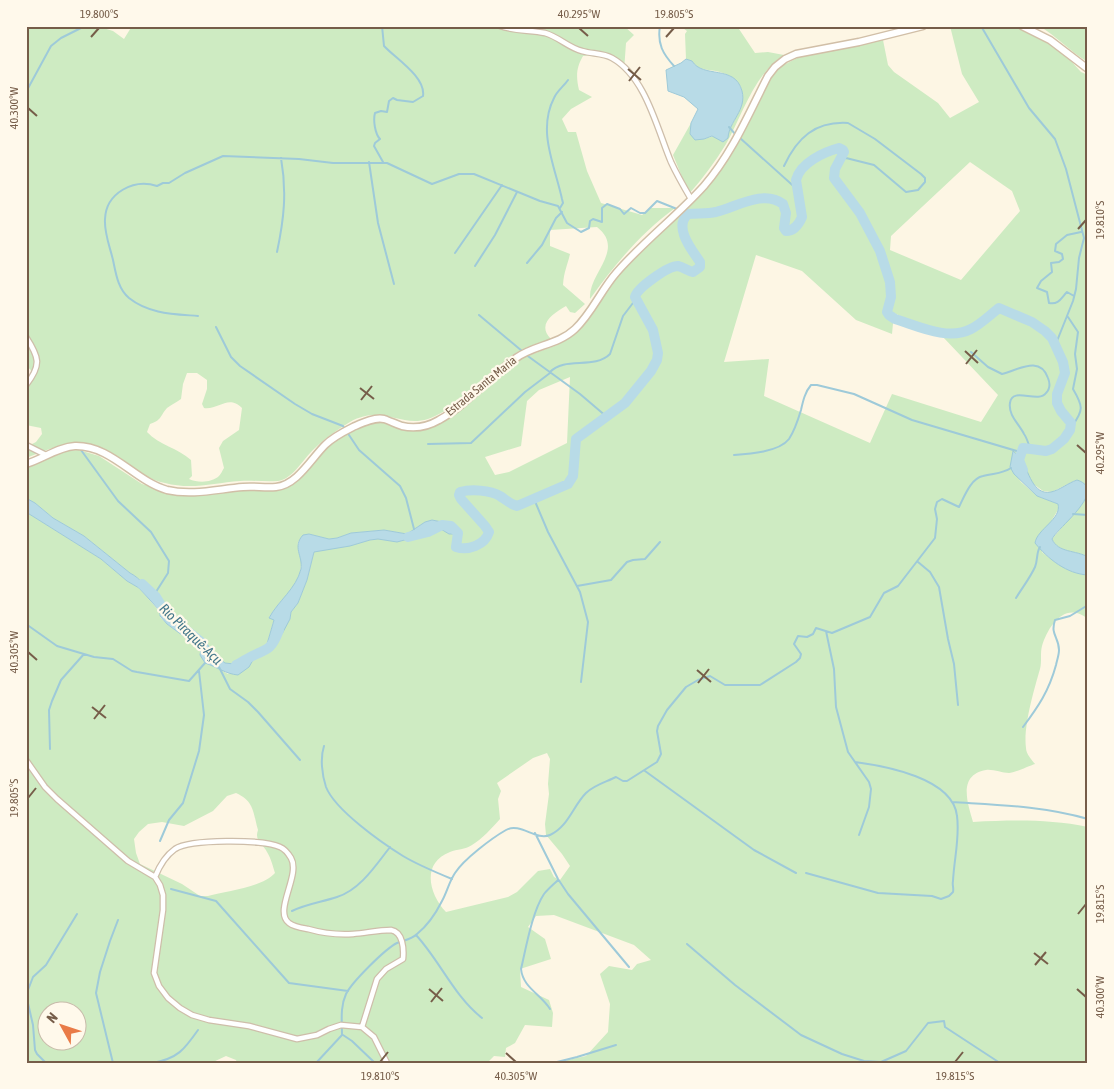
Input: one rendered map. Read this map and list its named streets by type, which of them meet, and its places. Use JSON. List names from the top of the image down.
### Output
{
  "streets": {
    "street": ["Estrada Santa Maria"]
  },
  "water": ["Rio Piraquê-Açu"],
  "north": "top left",
  "coordinates": [
    "19.800°S",
    "40.295°W",
    "19.805°S",
    "40.300°W",
    "19.810°S",
    "40.305°W",
    "19.815°S"
  ]
}
